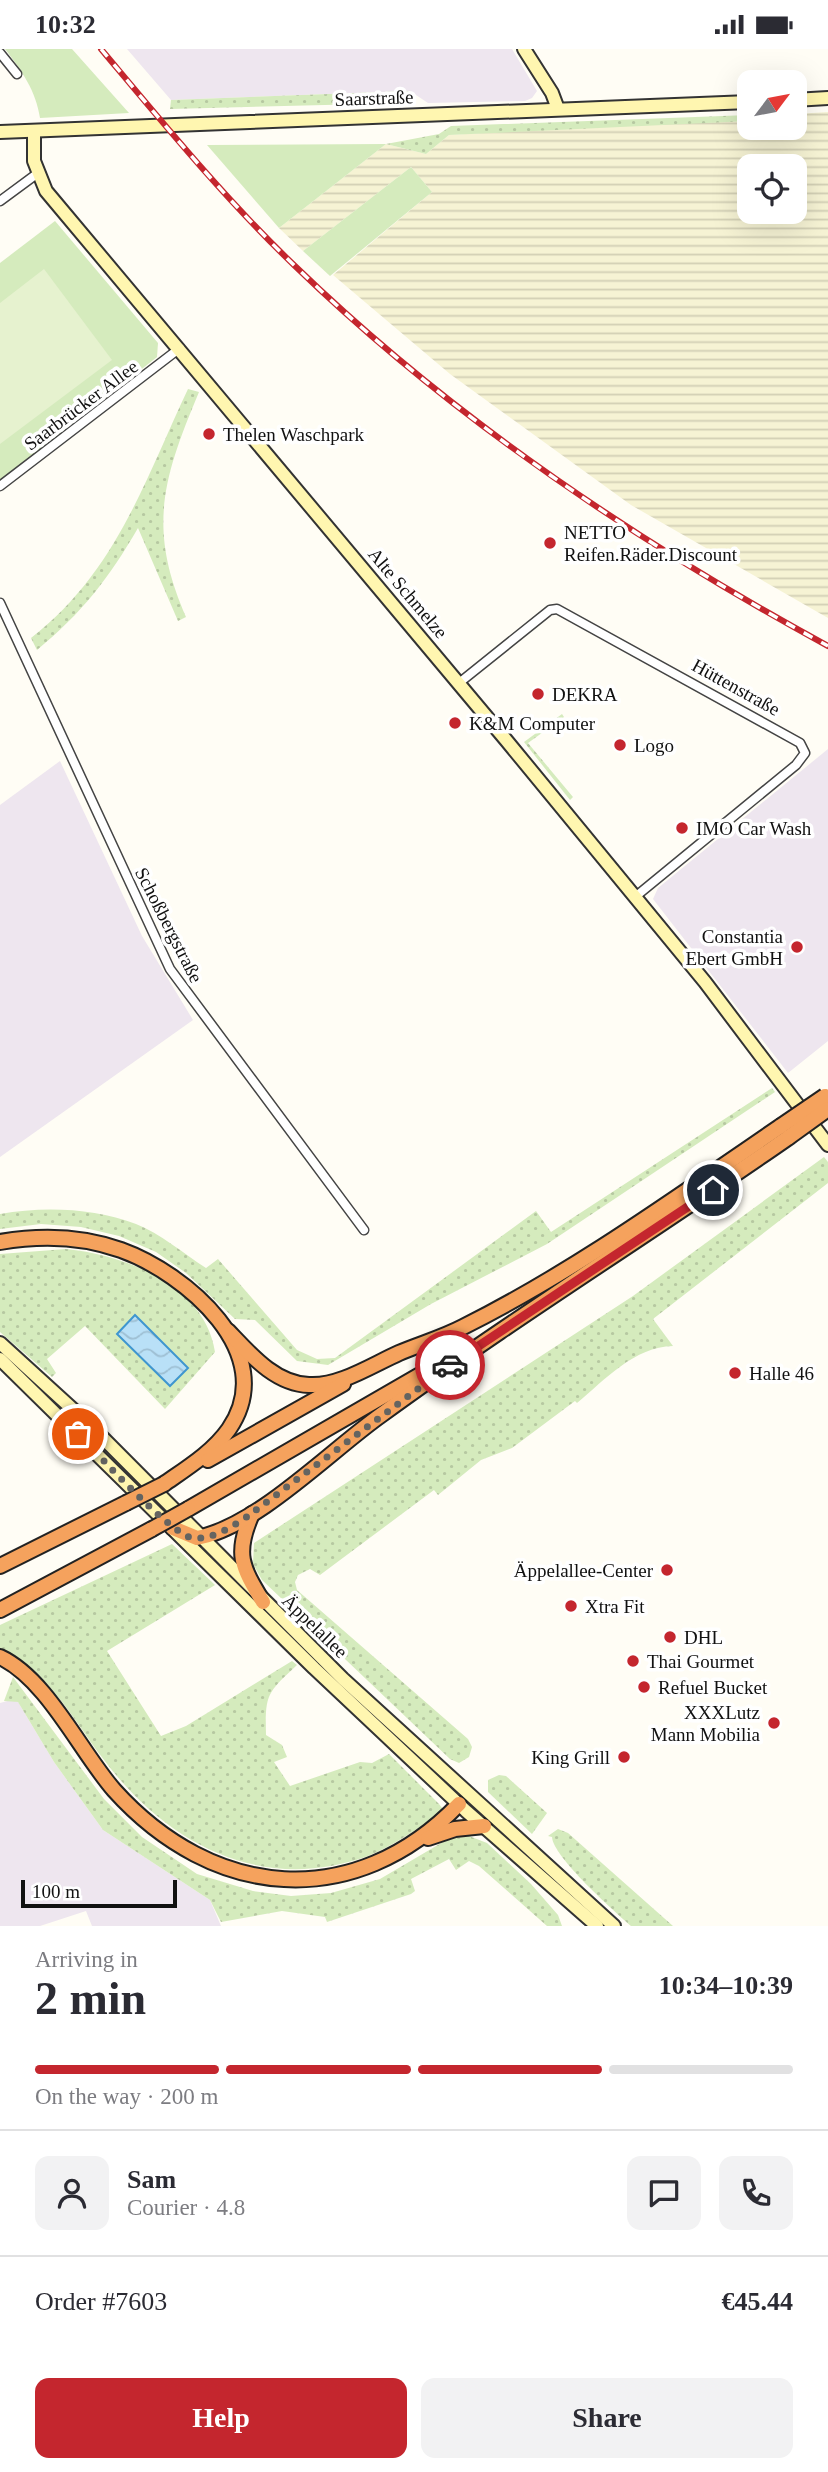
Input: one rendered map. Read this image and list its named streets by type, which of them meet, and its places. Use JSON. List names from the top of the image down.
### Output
{
  "streets": {
    "main road": ["Saarstraße", "Alte Schmelze", "Äppelallee"],
    "street": ["Saarbrücker Allee", "Hüttenstraße", "Schoßbergstraße"]
  },
  "crossings": [
    ["Saarstraße", "Alte Schmelze"],
    ["Saarbrücker Allee", "Alte Schmelze"],
    ["Alte Schmelze", "Hüttenstraße"]
  ],
  "places": [
    "Thelen Waschpark",
    "NETTO Reifen.Räder.Discount",
    "DEKRA",
    "K&M Computer",
    "Logo",
    "IMO Car Wash",
    "Constantia Ebert GmbH",
    "Halle 46",
    "Äppelallee-Center",
    "Xtra Fit",
    "DHL",
    "Thai Gourmet",
    "Refuel Bucket",
    "XXXLutz Mann Mobilia",
    "King Grill"
  ],
  "scale_bar": "100 m",
  "north": "top right",
  "page": {
    "status": "10:32",
    "scale": "100 m",
    "heading": ["2 min", "Arriving in", "10:34–10:39"],
    "panel": [
      "Sam",
      "Courier · 4.8",
      "Order #7603",
      "€45.44"
    ],
    "bar": "On the way · 200 m",
    "buttons": ["Help", "Share"]
  }
}
